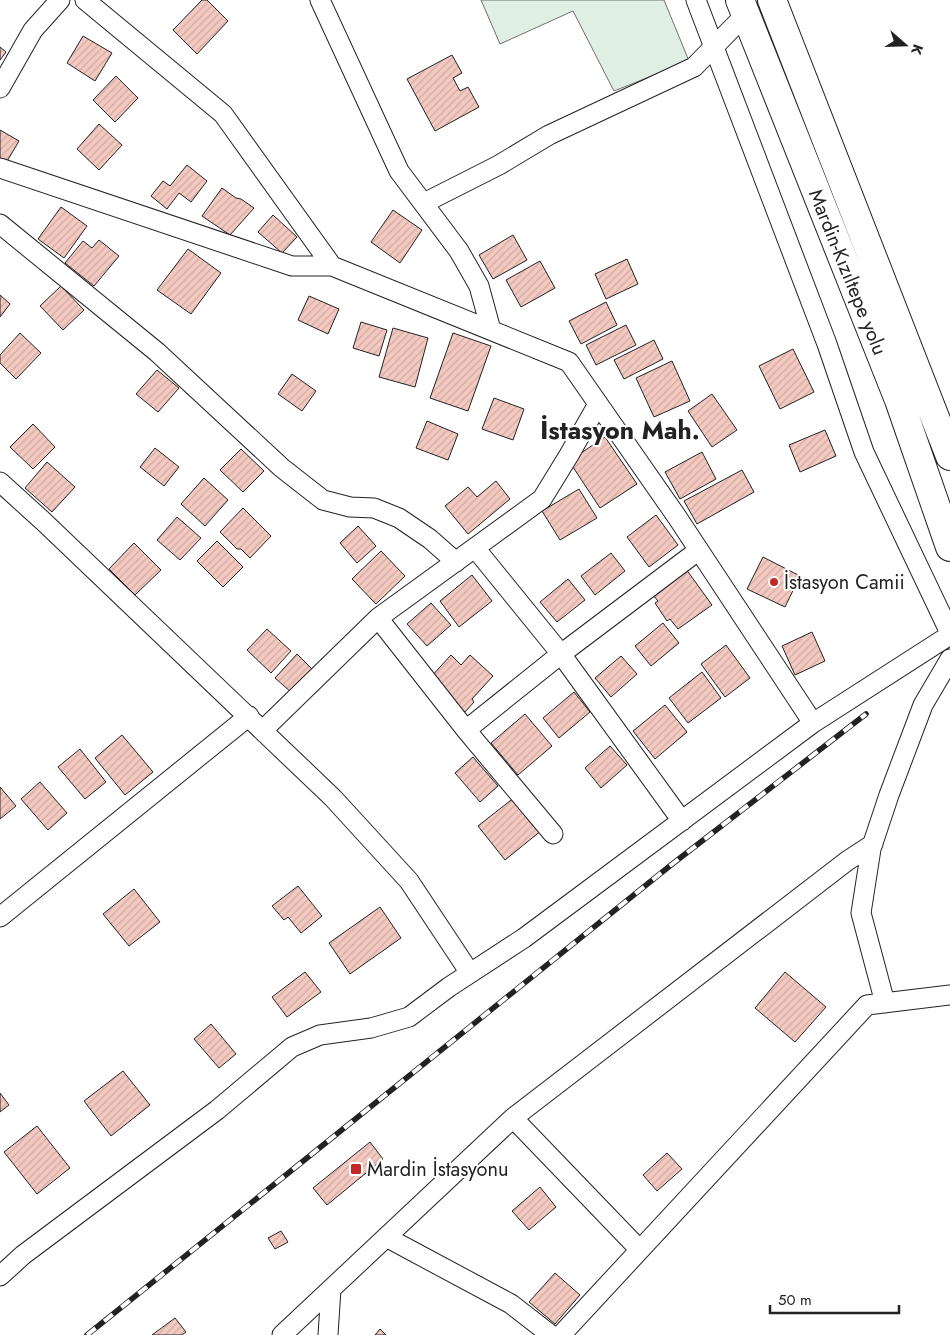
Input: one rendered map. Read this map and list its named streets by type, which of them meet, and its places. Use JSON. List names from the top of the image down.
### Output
{
  "streets": {
    "highway": ["Mardin-Kızıltepe yolu"]
  },
  "districts": ["İstasyon Mah."],
  "places": {
    "other": ["İstasyon Camii"],
    "transit": ["Mardin İstasyonu"]
  },
  "scale_bar": "50 m",
  "north": "right"
}
